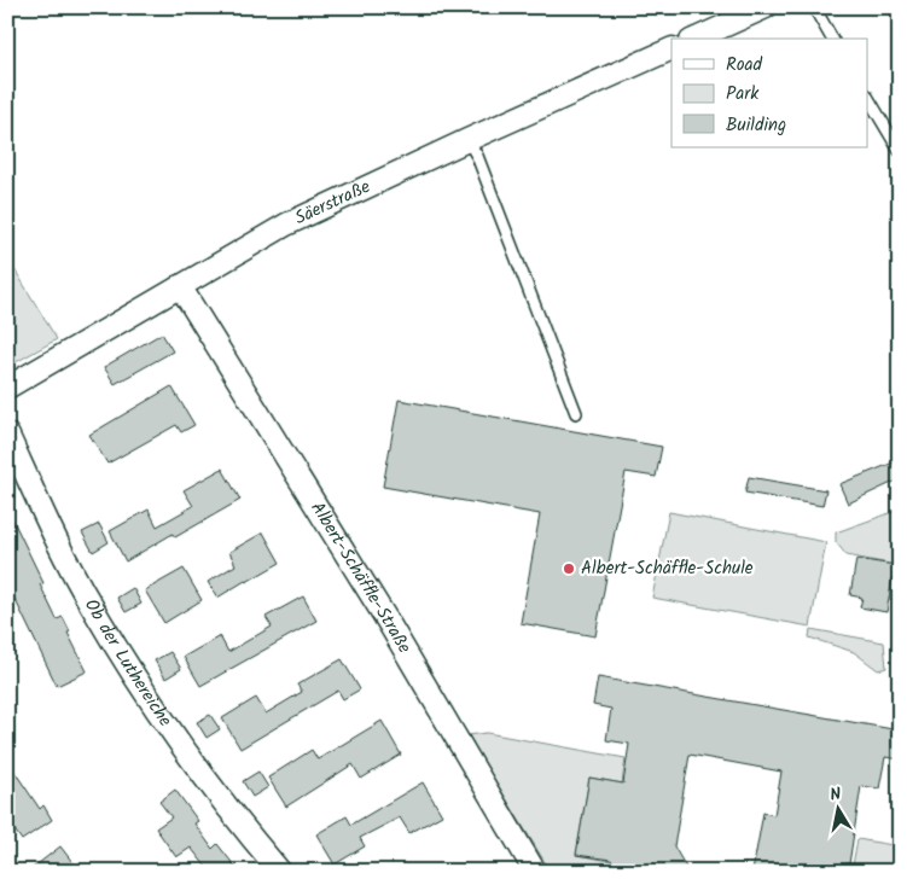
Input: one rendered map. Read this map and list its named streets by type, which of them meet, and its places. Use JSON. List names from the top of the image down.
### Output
{
  "streets": {
    "street": ["Säerstraße", "Albert-Schäffle-Straße", "Ob der Luthereiche"]
  },
  "crossings": [
    ["Säerstraße", "Albert-Schäffle-Straße"]
  ],
  "places": ["Albert-Schäffle-Schule"],
  "legend": ["Road", "Park", "Building"],
  "north": "top"
}
